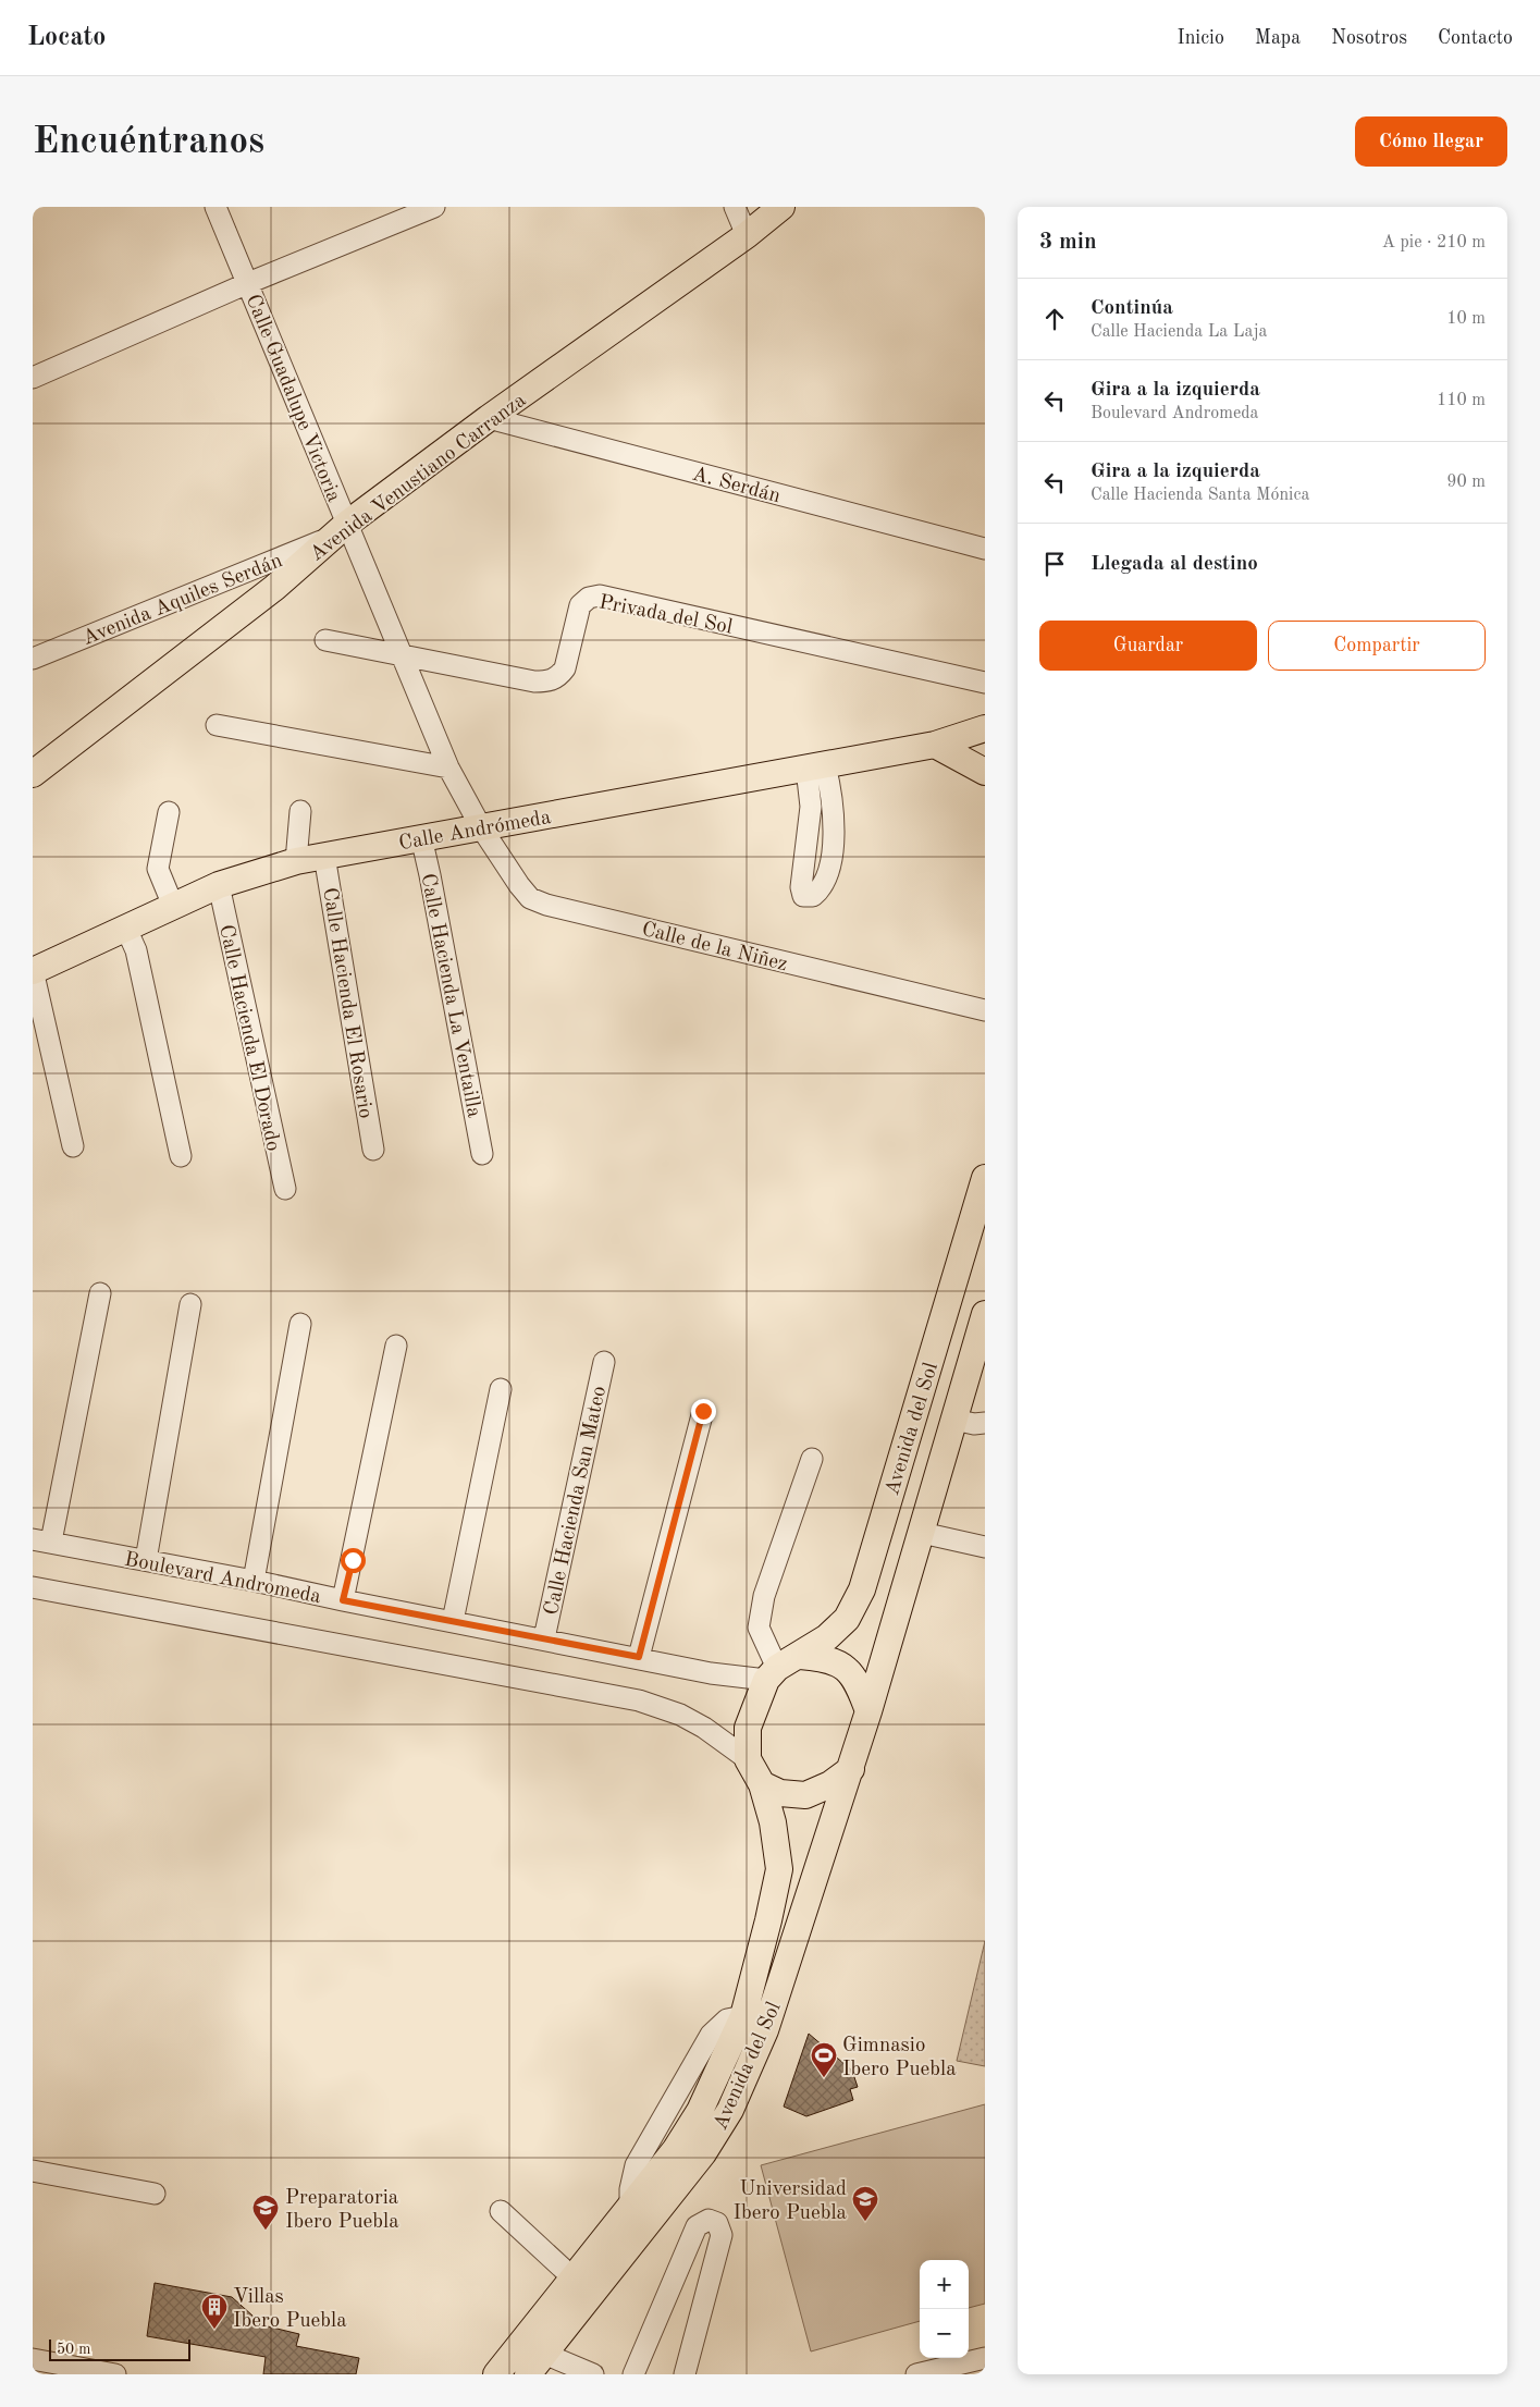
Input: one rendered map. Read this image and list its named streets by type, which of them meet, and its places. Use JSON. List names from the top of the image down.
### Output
{
  "streets": {
    "main road": ["Avenida Venustiano Carranza", "Calle Andrómeda", "Avenida del Sol"],
    "street": [
      "Calle Guadalupe Victoria",
      "A. Serdán",
      "Avenida Aquiles Serdán",
      "Privada del Sol",
      "Calle de la Niñez",
      "Calle Hacienda La Ventailla",
      "Calle Hacienda El Rosario",
      "Calle Hacienda El Dorado",
      "Calle Hacienda San Mateo",
      "Boulevard Andromeda"
    ]
  },
  "crossings": [
    ["Calle Guadalupe Victoria", "Avenida Venustiano Carranza"],
    ["Calle Guadalupe Victoria", "Avenida Aquiles Serdán"],
    ["Calle Guadalupe Victoria", "Privada del Sol"],
    ["Calle Guadalupe Victoria", "Calle Andrómeda"],
    ["Calle Guadalupe Victoria", "Calle de la Niñez"],
    ["Avenida Venustiano Carranza", "A. Serdán"],
    ["Avenida Venustiano Carranza", "Avenida Aquiles Serdán"],
    ["Calle Andrómeda", "Calle de la Niñez"],
    ["Calle Andrómeda", "Calle Hacienda La Ventailla"],
    ["Calle Andrómeda", "Calle Hacienda El Rosario"],
    ["Calle Andrómeda", "Calle Hacienda El Dorado"],
    ["Avenida del Sol", "Boulevard Andromeda"],
    ["Calle Hacienda San Mateo", "Boulevard Andromeda"]
  ],
  "places": {
    "sports": ["Gimnasio Ibero Puebla"],
    "school or university": ["Universidad Ibero Puebla", "Preparatoria Ibero Puebla"],
    "building": ["Villas Ibero Puebla"]
  },
  "scale_bar": "50 m",
  "page": {
    "header": "Locato",
    "nav": [
      "Inicio",
      "Mapa",
      "Nosotros",
      "Contacto"
    ],
    "buttons": [
      "Cómo llegar",
      ["Guardar", "Compartir"]
    ],
    "title": "Encuéntranos",
    "heading": ["3 min", "A pie · 210 m"],
    "list": [
      ["Continúa", "Calle Hacienda La Laja", "10 m"],
      ["Gira a la izquierda", "Boulevard Andromeda", "110 m"],
      ["Gira a la izquierda", "Calle Hacienda Santa Mónica", "90 m"],
      "Llegada al destino"
    ],
    "map_buttons": ["+", "−"],
    "scale": "50 m"
  }
}
